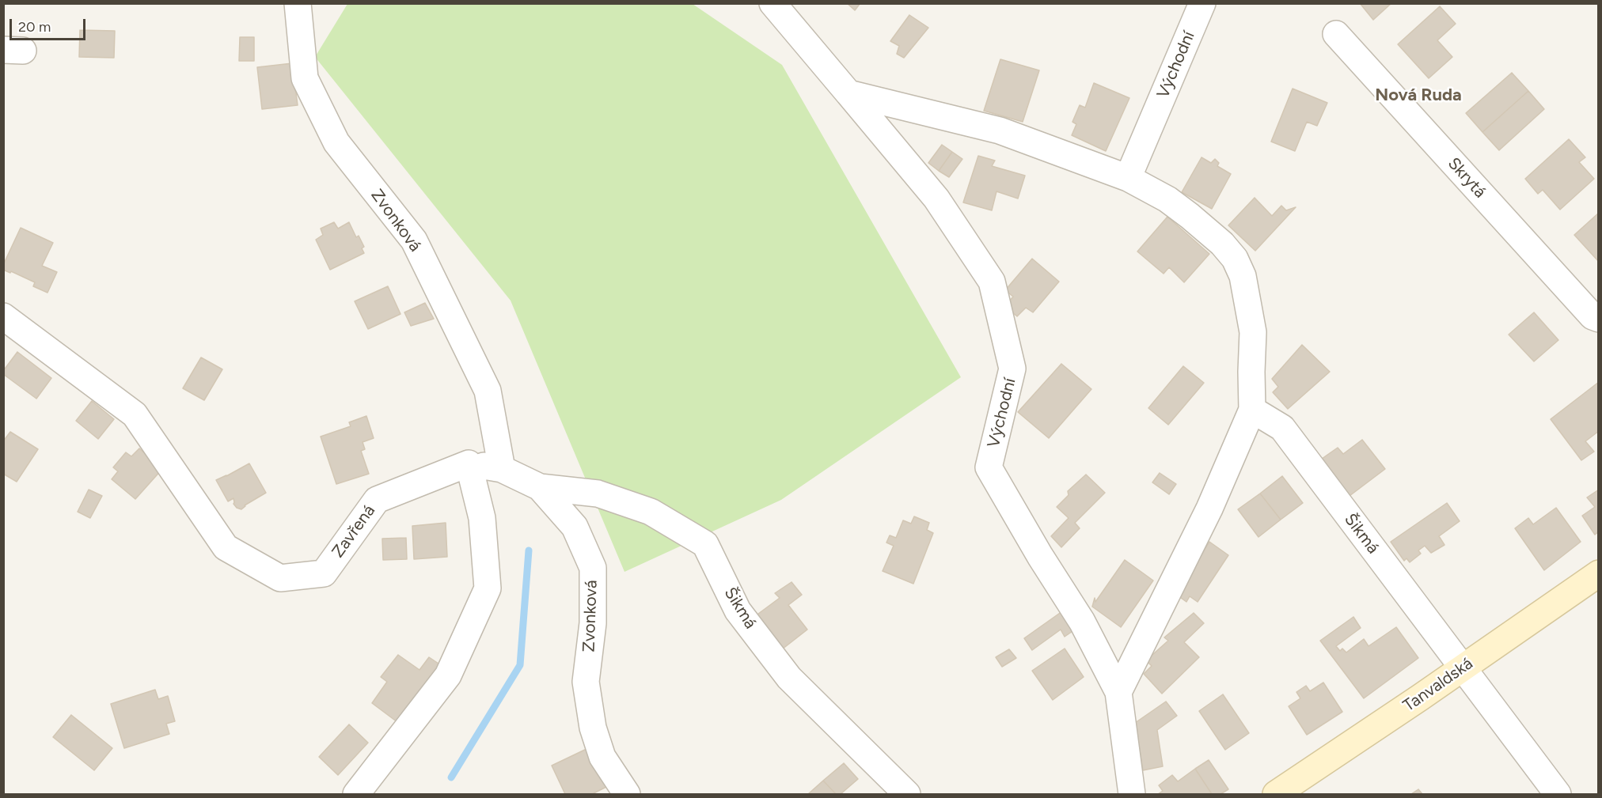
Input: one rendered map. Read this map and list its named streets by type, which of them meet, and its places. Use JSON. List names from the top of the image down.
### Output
{
  "streets": {
    "main road": ["Tanvaldská"],
    "street": [
      "Východní",
      "Skrytá",
      "Zvonková",
      "Zavřená",
      "Šikmá"
    ]
  },
  "crossings": [
    ["Zvonková", "Zavřená"],
    ["Zvonková", "Šikmá"],
    ["Šikmá", "Tanvaldská"]
  ],
  "districts": ["Nová Ruda"],
  "scale_bar": "20 m"
}
